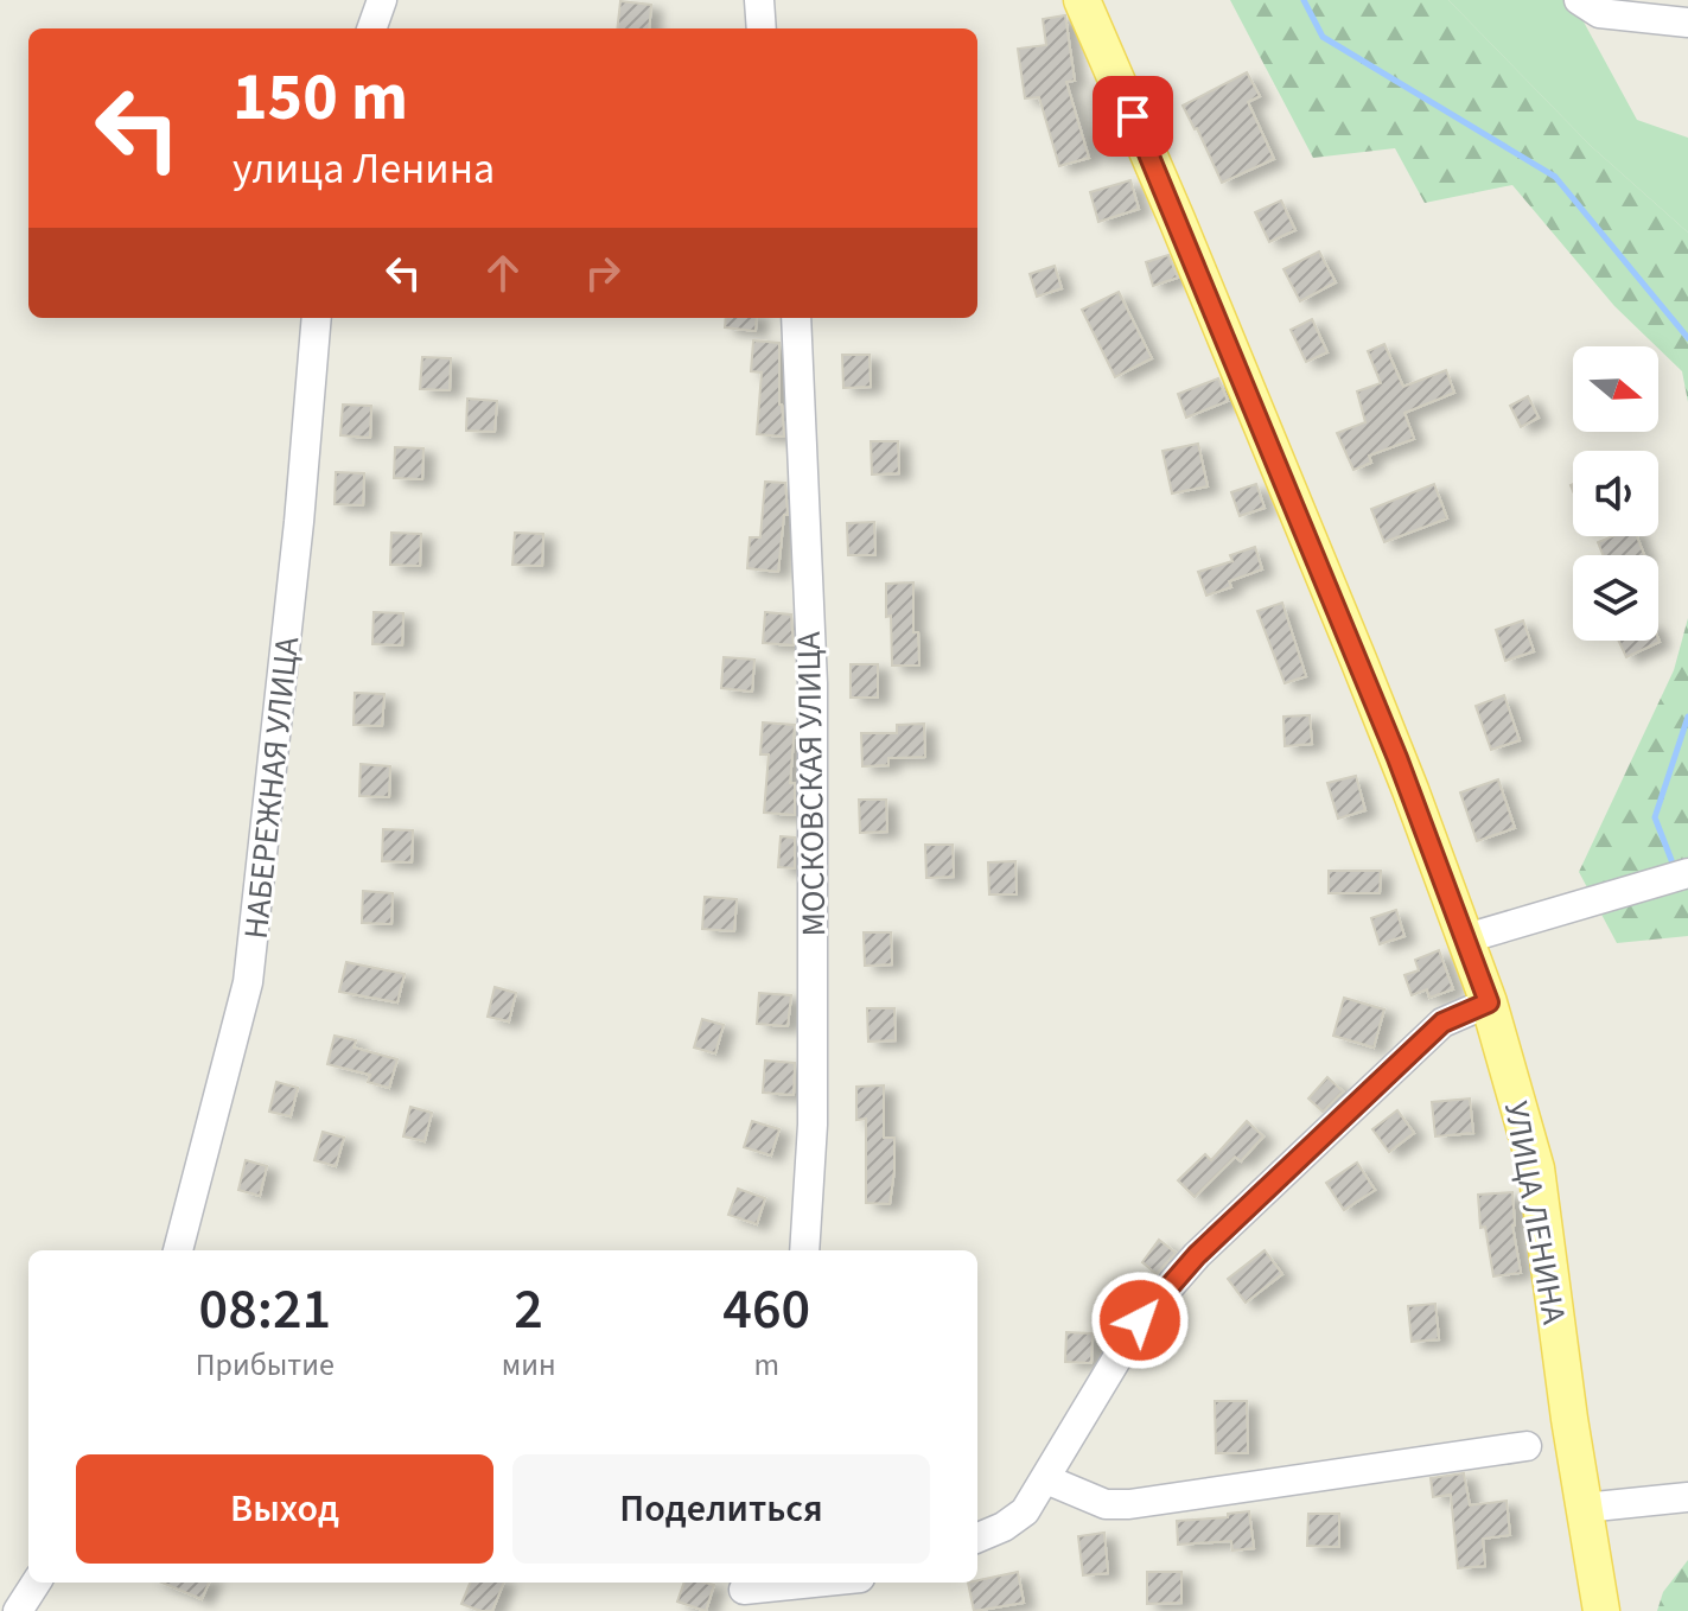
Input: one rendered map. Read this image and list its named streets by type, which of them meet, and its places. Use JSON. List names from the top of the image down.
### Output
{
  "streets": {
    "main road": ["УЛИЦА ЛЕНИНА"],
    "street": ["МОСКОВСКАЯ УЛИЦА", "НАБЕРЕЖНАЯ УЛИЦА"]
  },
  "north": "right",
  "page": {
    "turn": ["150 m", "улица Ленина"],
    "eta": [
      "08:21",
      "Прибытие",
      "2",
      "мин",
      "460",
      "m"
    ],
    "buttons": ["Выход", "Поделиться"]
  }
}
